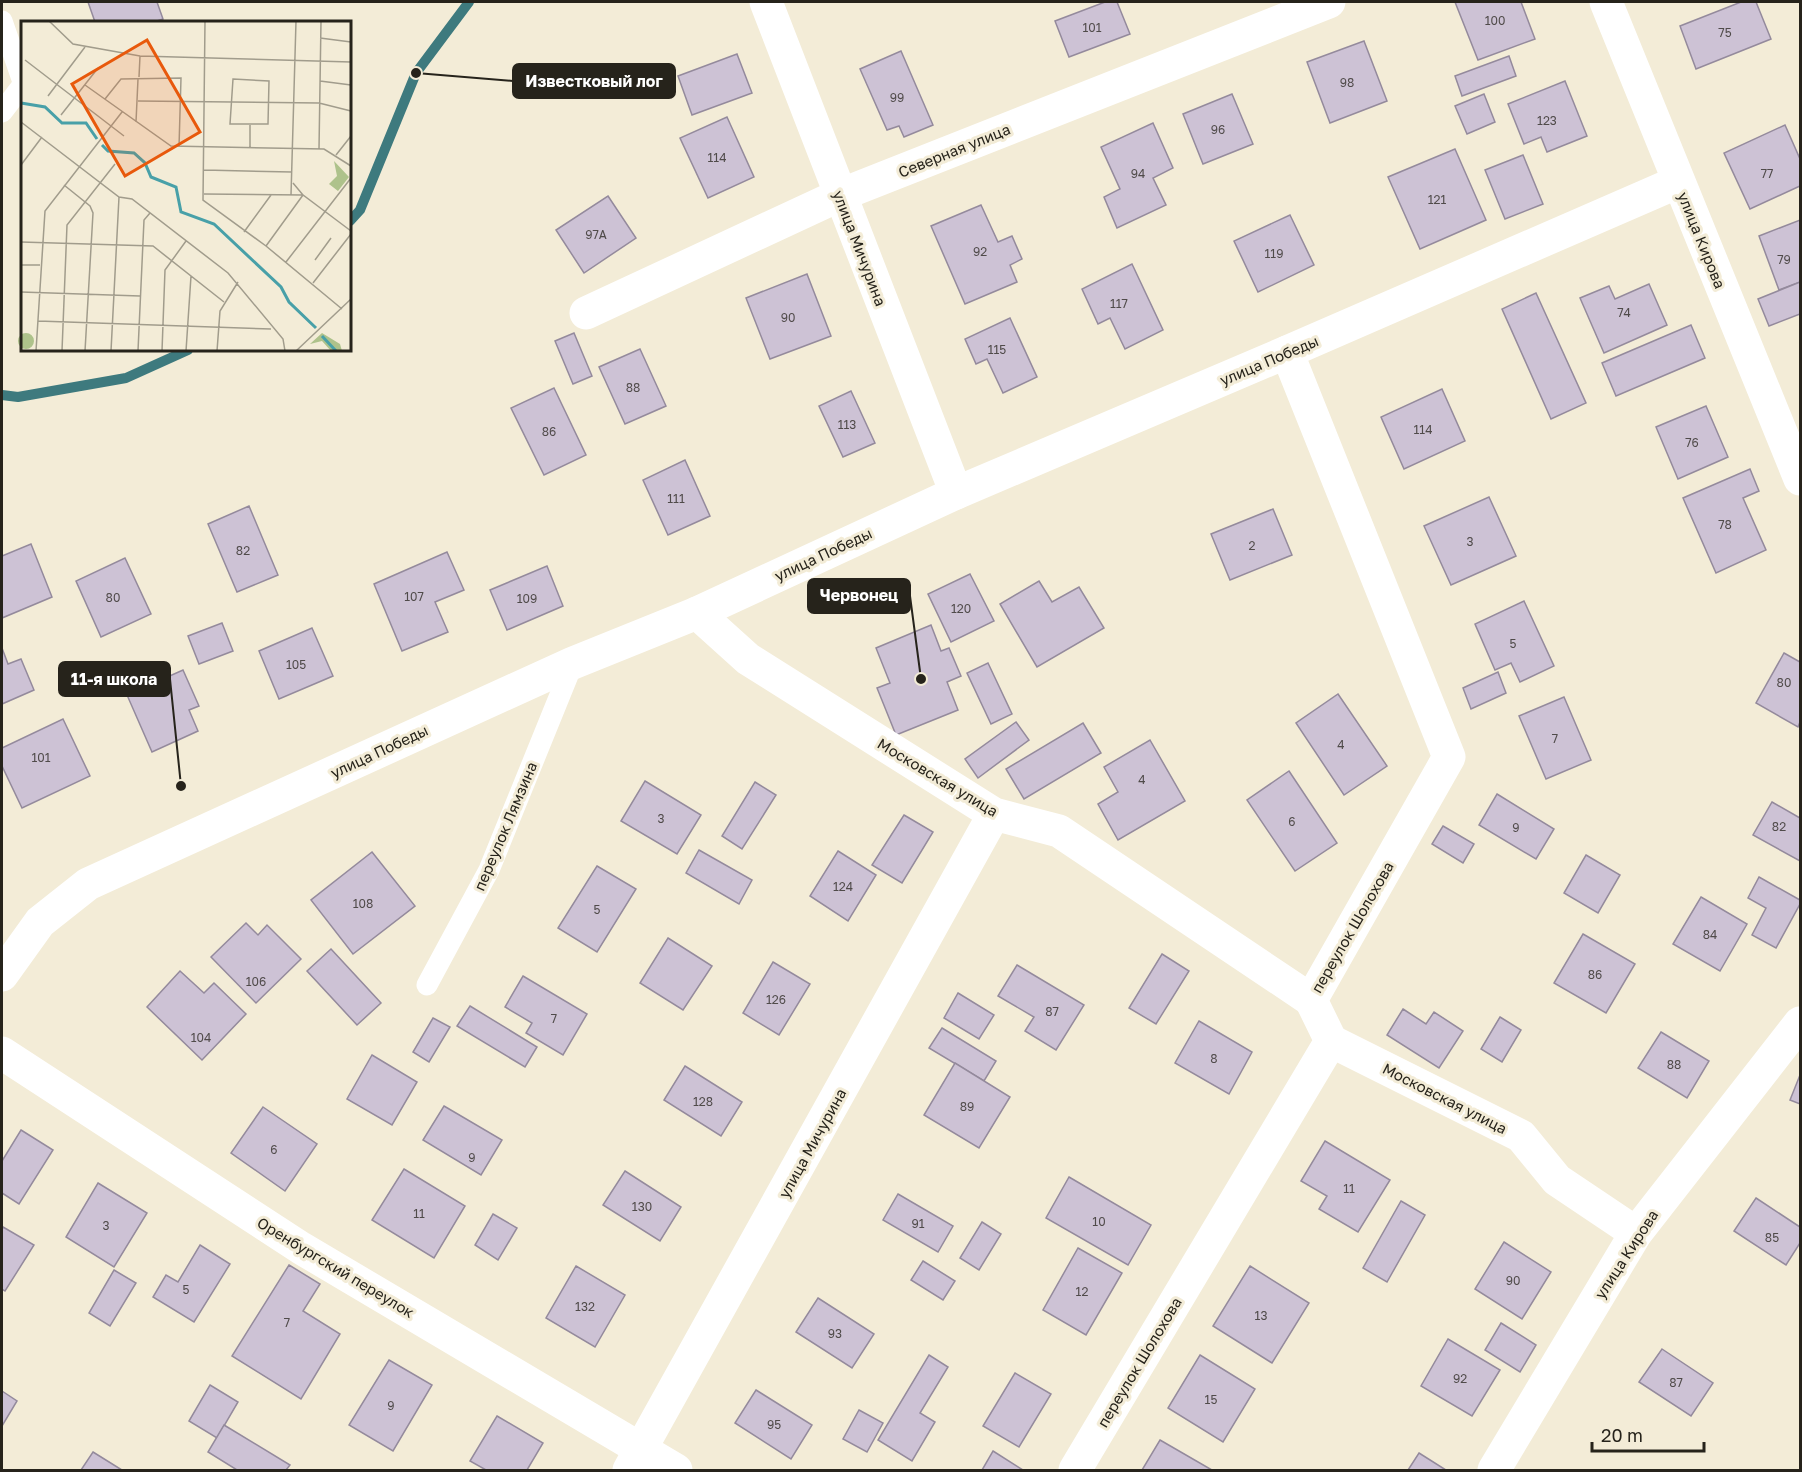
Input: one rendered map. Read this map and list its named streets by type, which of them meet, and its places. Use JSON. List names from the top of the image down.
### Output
{
  "streets": {
    "street": [
      "Северная улица",
      "улица Кирова",
      "улица Мичурина",
      "улица Победы",
      "Московская улица",
      "переулок Шолохова",
      "Оренбургский переулок"
    ],
    "lane": ["переулок Лямзина"]
  },
  "crossings": [
    ["Северная улица", "улица Мичурина"],
    ["улица Кирова", "улица Победы"],
    ["улица Кирова", "Московская улица"],
    ["улица Мичурина", "улица Победы"],
    ["улица Мичурина", "Московская улица"],
    ["улица Мичурина", "Оренбургский переулок"],
    ["улица Победы", "Московская улица"],
    ["улица Победы", "переулок Лямзина"],
    ["улица Победы", "переулок Шолохова"],
    ["Московская улица", "переулок Шолохова"]
  ],
  "places": ["Известковый лог", "Червонец", "11-я школа"],
  "house_numbers": [
    "100",
    "101",
    "75",
    "98",
    "99",
    "123",
    "96",
    "114",
    "94",
    "77",
    "121",
    "97А",
    "92",
    "119",
    "79",
    "117",
    "74",
    "90",
    "115",
    "88",
    "113",
    "114",
    "86",
    "76",
    "111",
    "78",
    "3",
    "2",
    "82",
    "107",
    "80",
    "109",
    "120",
    "5",
    "105",
    "80",
    "7",
    "4",
    "101",
    "4",
    "3",
    "6",
    "82",
    "9",
    "124",
    "108",
    "5",
    "84",
    "86",
    "106",
    "126",
    "87",
    "7",
    "104",
    "8",
    "88",
    "128",
    "89",
    "6",
    "9",
    "11",
    "130",
    "11",
    "10",
    "91",
    "3",
    "85",
    "90",
    "5",
    "12",
    "132",
    "13",
    "7",
    "93",
    "92",
    "87",
    "15",
    "9",
    "95"
  ],
  "scale_bar": "20 m"
}
